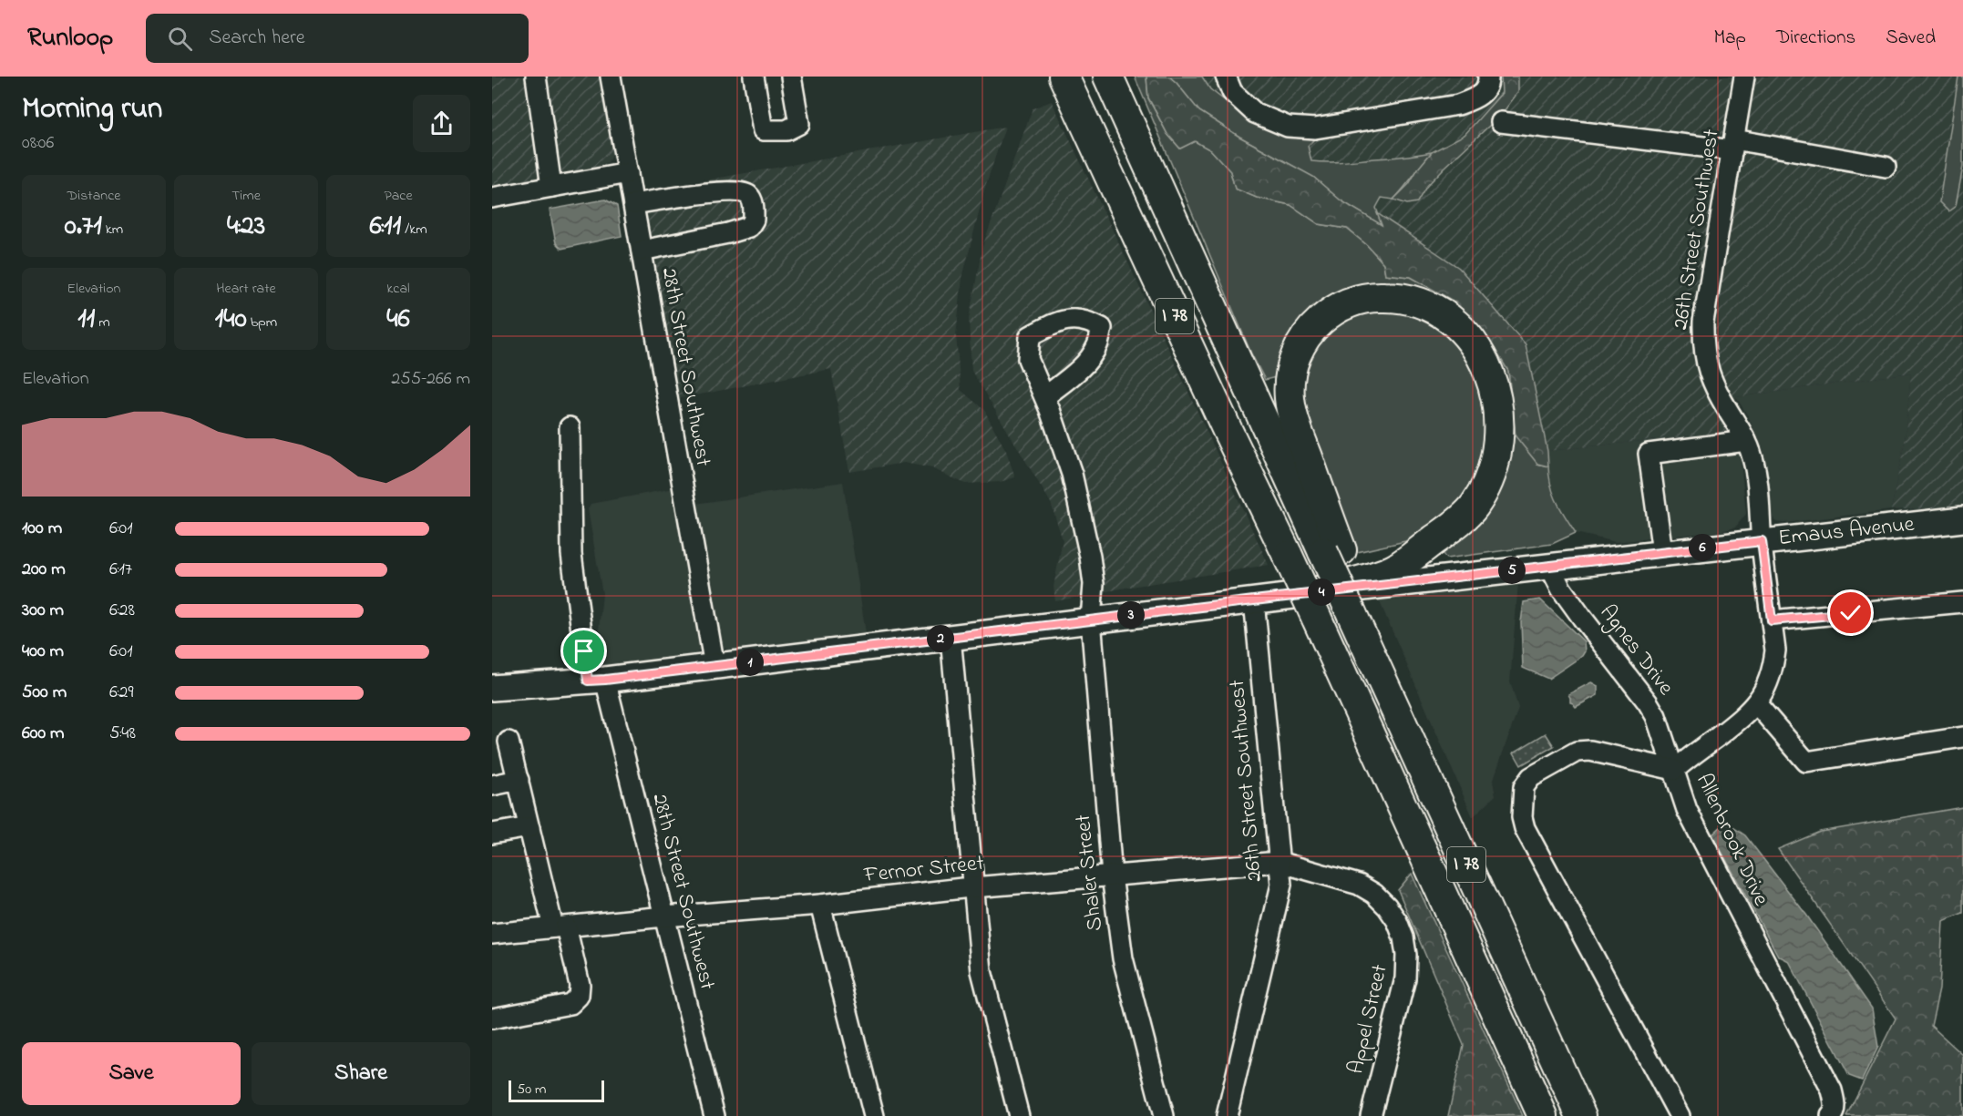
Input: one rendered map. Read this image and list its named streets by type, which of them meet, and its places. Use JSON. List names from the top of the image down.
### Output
{
  "streets": {
    "highway": ["I 78"],
    "main road": ["Emaus Avenue"],
    "street": [
      "26th Street Southwest",
      "28th Street Southwest",
      "Agnes Drive",
      "Allenbrook Drive",
      "Fernor Street",
      "Shaler Street",
      "Appel Street"
    ]
  },
  "crossings": [
    ["26th Street Southwest", "Emaus Avenue"],
    ["26th Street Southwest", "Allenbrook Drive"],
    ["26th Street Southwest", "Fernor Street"],
    ["I 78", "Emaus Avenue"],
    ["28th Street Southwest", "Emaus Avenue"],
    ["28th Street Southwest", "Fernor Street"],
    ["Emaus Avenue", "Agnes Drive"],
    ["Emaus Avenue", "Allenbrook Drive"],
    ["Emaus Avenue", "Shaler Street"],
    ["Agnes Drive", "Allenbrook Drive"],
    ["Fernor Street", "Shaler Street"],
    ["Fernor Street", "Appel Street"]
  ],
  "scale_bar": "50 m",
  "page": {
    "header": "Runloop",
    "search": "Search here",
    "nav": ["Map", "Directions", "Saved"],
    "heading": ["Morning run", "08:06"],
    "stats": [
      ["Distance", "0.71 km"],
      ["Time", "4:23"],
      ["Pace", "6:11 /km"],
      ["Elevation", "11 m"],
      ["Heart rate", "140 bpm"],
      ["kcal", "46"]
    ],
    "chart": ["Elevation", "255–266 m"],
    "list": [
      {
        "name": "100 m",
        "note": "6:01"
      },
      {
        "name": "200 m",
        "note": "6:17"
      },
      {
        "name": "300 m",
        "note": "6:28"
      },
      {
        "name": "400 m",
        "note": "6:01"
      },
      {
        "name": "500 m",
        "note": "6:29"
      },
      {
        "name": "600 m",
        "note": "5:48"
      }
    ],
    "pins": [
      "6",
      "5",
      "4",
      "3",
      "2",
      "1"
    ],
    "buttons": ["Save", "Share"],
    "scale": "50 m"
  }
}
